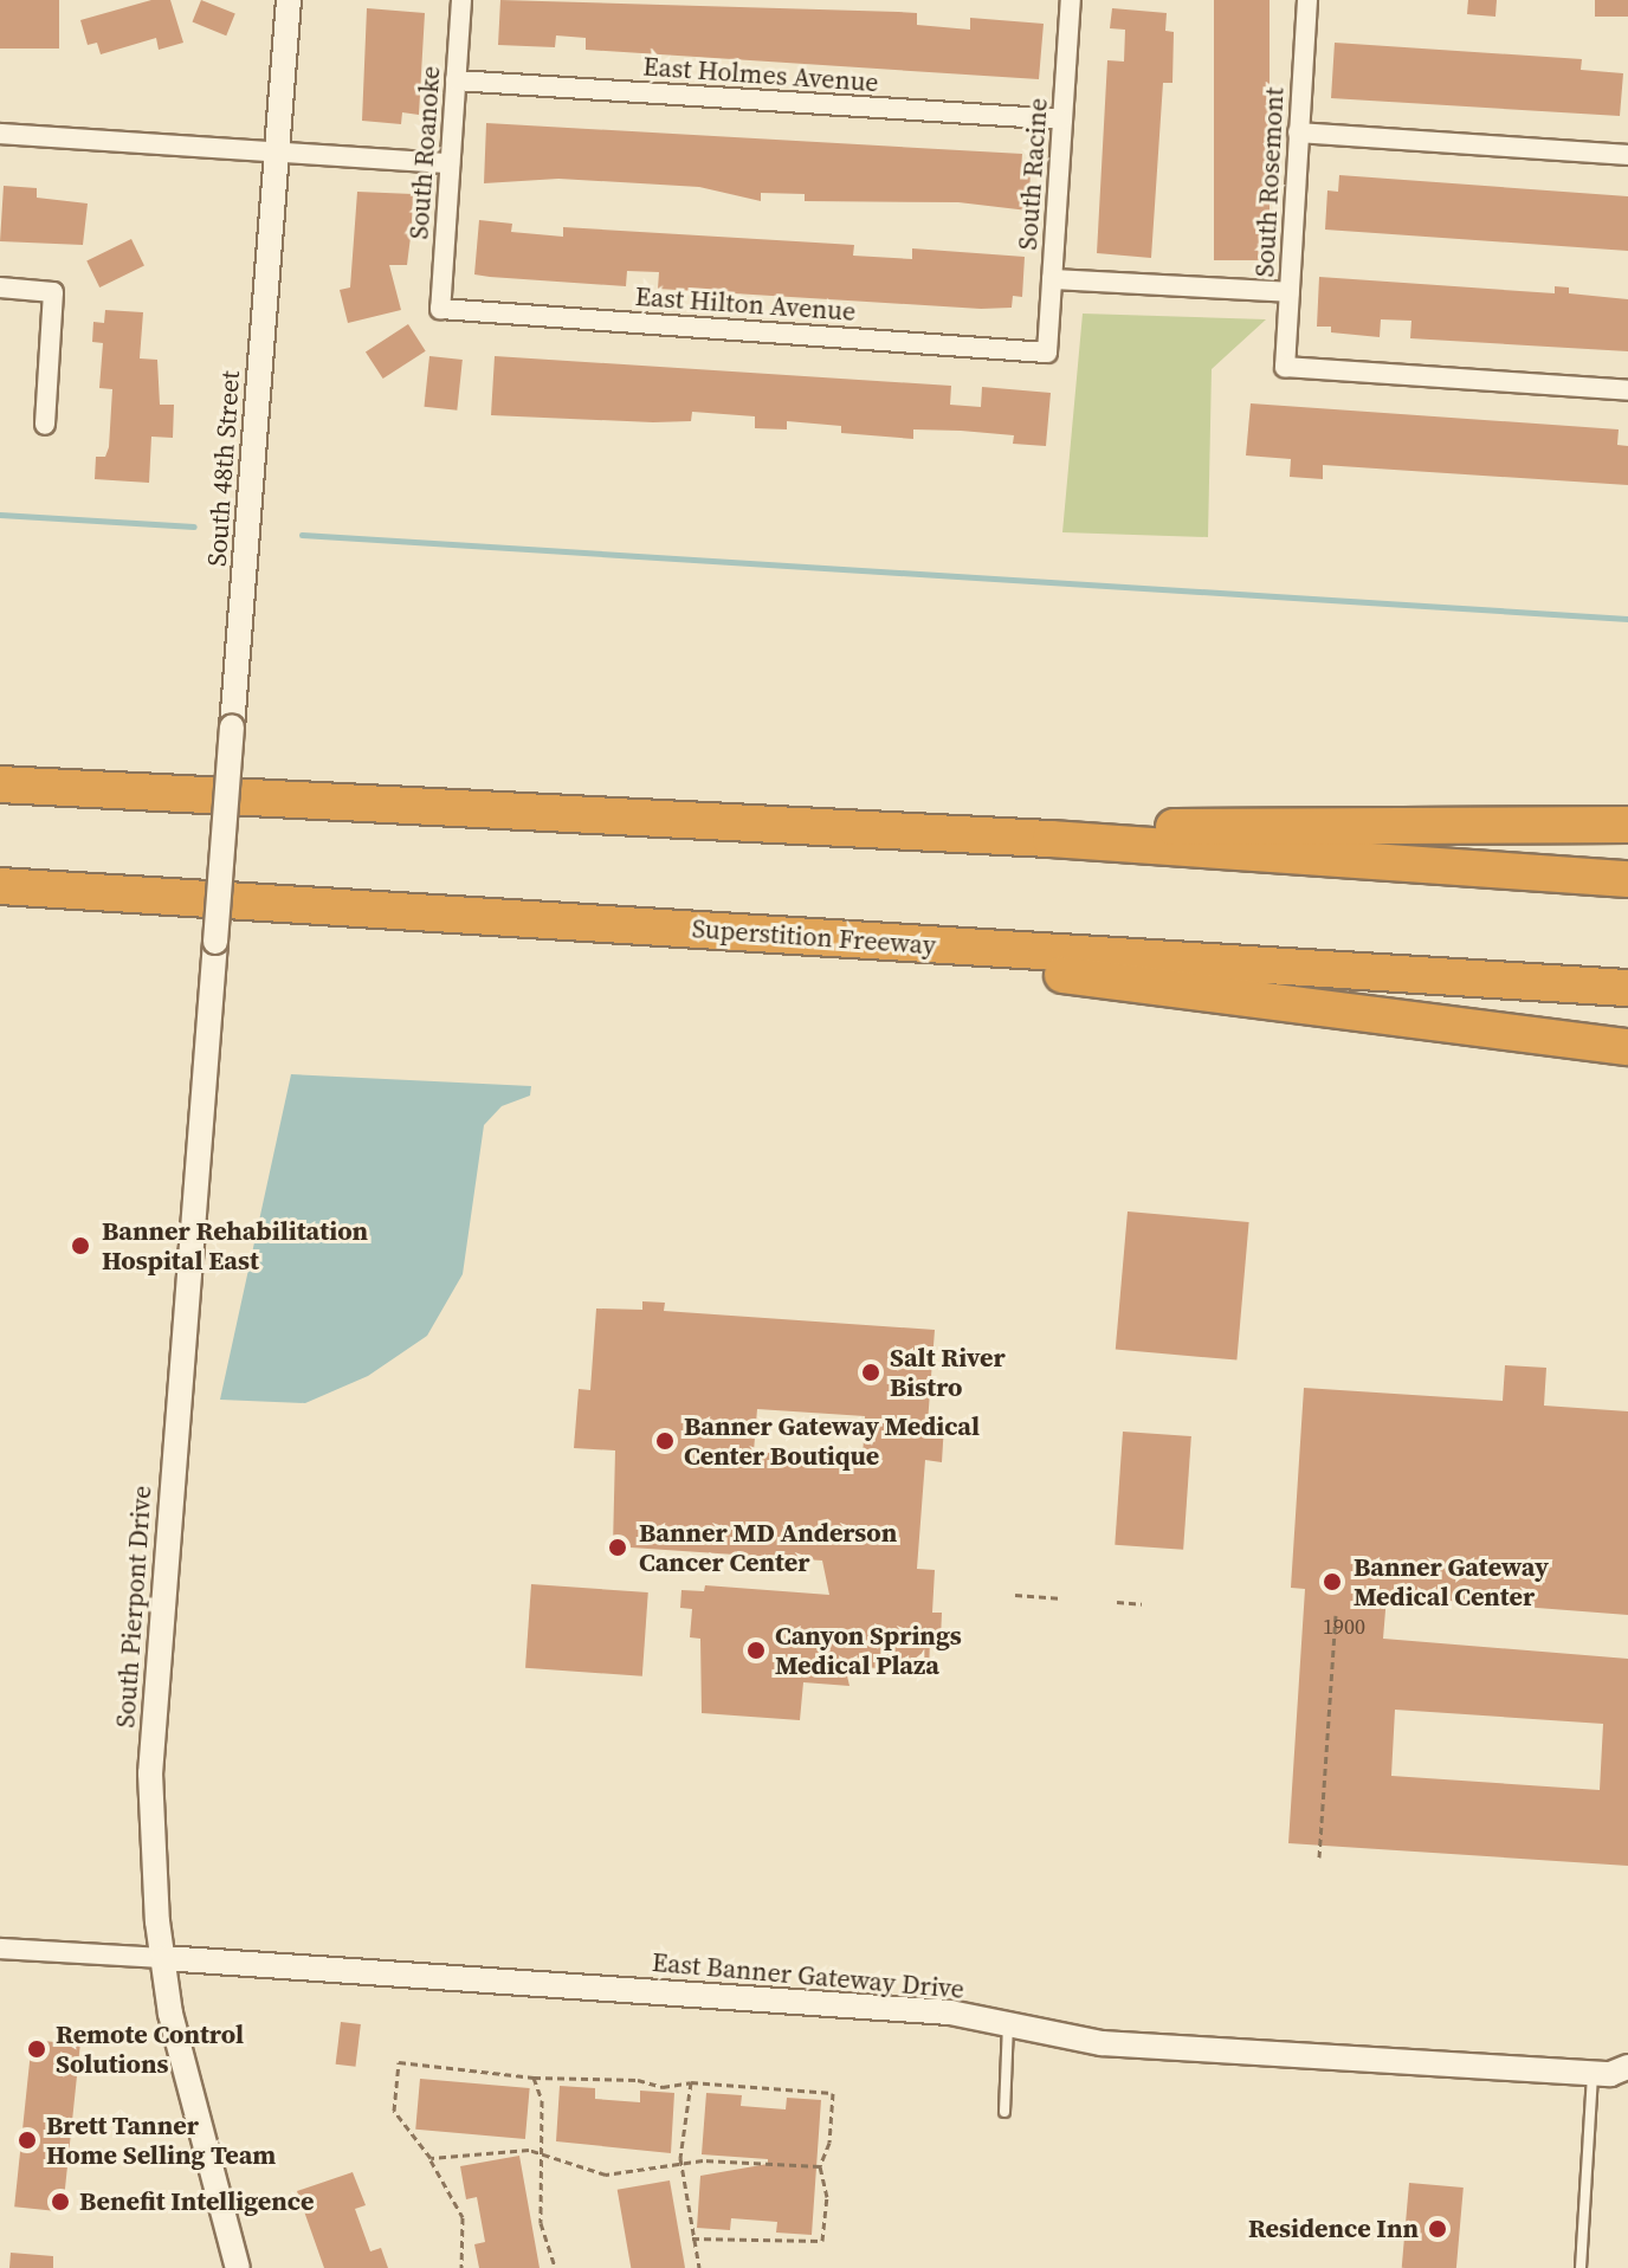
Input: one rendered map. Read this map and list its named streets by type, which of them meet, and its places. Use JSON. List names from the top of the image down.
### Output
{
  "streets": {
    "highway": ["Superstition Freeway"],
    "street": [
      "East Holmes Avenue",
      "South Roanoke",
      "South Racine",
      "South Rosemont",
      "East Hilton Avenue",
      "South 48th Street",
      "South Pierpont Drive",
      "East Banner Gateway Drive"
    ]
  },
  "crossings": [
    ["East Holmes Avenue", "South Roanoke"],
    ["East Holmes Avenue", "South Racine"],
    ["South Roanoke", "East Hilton Avenue"],
    ["South Racine", "East Hilton Avenue"],
    ["South 48th Street", "South Pierpont Drive"],
    ["South Pierpont Drive", "East Banner Gateway Drive"]
  ],
  "places": [
    "Banner Rehabilitation Hospital East",
    "Salt River Bistro",
    "Banner Gateway Medical Center Boutique",
    "Banner MD Anderson Cancer Center",
    "Banner Gateway Medical Center",
    "Canyon Springs Medical Plaza",
    "Remote Control Solutions",
    "Brett Tanner Home Selling Team",
    "Benefit Intelligence",
    "Residence Inn"
  ],
  "house_numbers": ["1900"]
}
